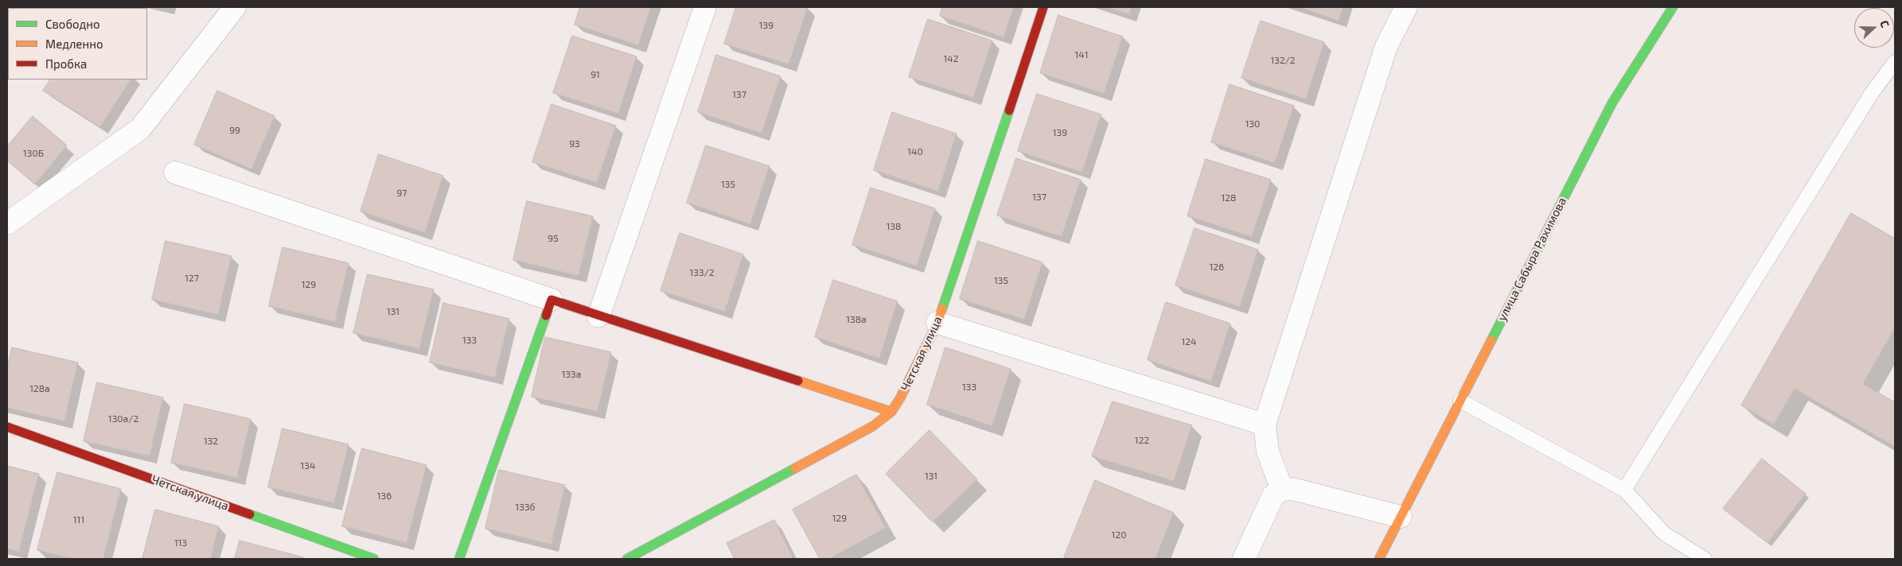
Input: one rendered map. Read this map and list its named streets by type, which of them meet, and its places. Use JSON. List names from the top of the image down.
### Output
{
  "streets": {
    "street": ["улица Сабыра Рахимова", "Четская улица"]
  },
  "house_numbers": [
    "139",
    "141",
    "142",
    "132/2",
    "91",
    "137",
    "130",
    "99",
    "139",
    "93",
    "140",
    "130Б",
    "135",
    "97",
    "137",
    "128",
    "138",
    "95",
    "126",
    "133/2",
    "127",
    "135",
    "129",
    "131",
    "138а",
    "133",
    "124",
    "133а",
    "133",
    "128а",
    "130а/2",
    "122",
    "132",
    "134",
    "131",
    "136",
    "133б",
    "129",
    "111",
    "120",
    "113"
  ],
  "legend": ["Свободно", "Медленно", "Пробка"],
  "north": "right"
}
